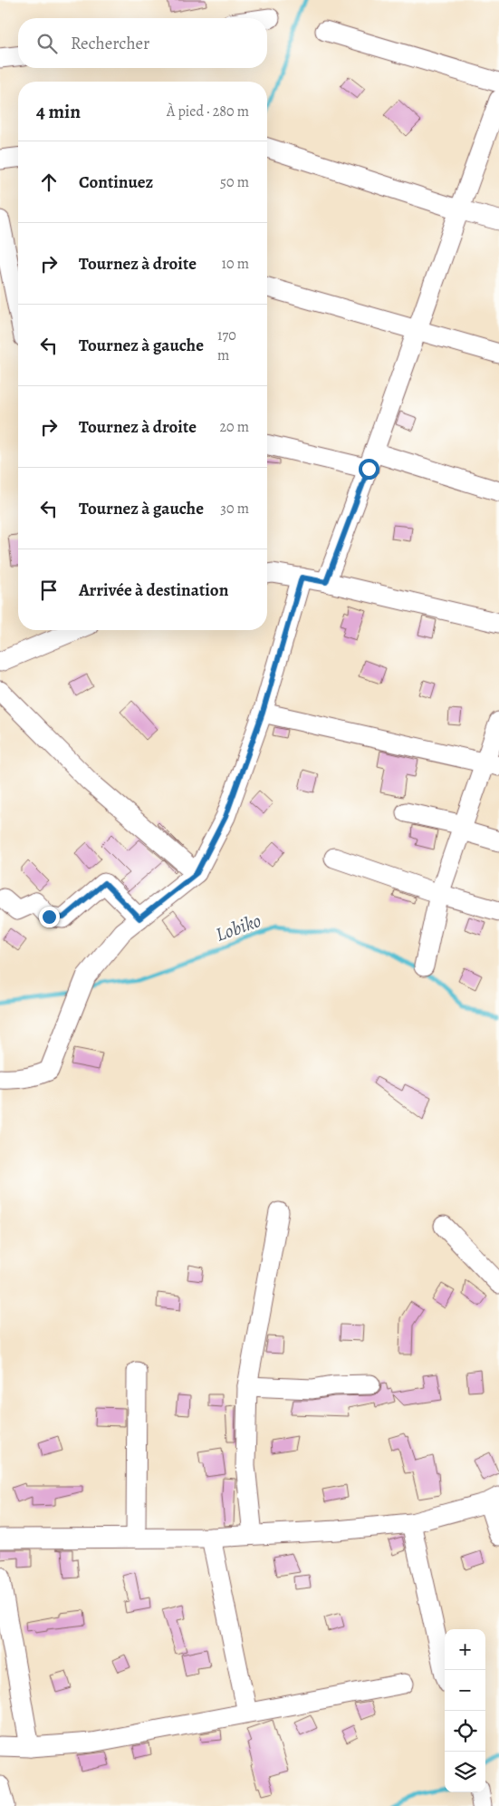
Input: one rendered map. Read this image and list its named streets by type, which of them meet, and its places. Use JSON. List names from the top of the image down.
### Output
{
  "water": ["Lobiko"],
  "page": {
    "search": "Rechercher",
    "heading": ["4 min", "À pied · 280 m"],
    "list": [
      ["Continuez", "50 m"],
      ["Tournez à droite", "10 m"],
      ["Tournez à gauche", "170 m"],
      ["Tournez à droite", "20 m"],
      ["Tournez à gauche", "30 m"],
      "Arrivée à destination"
    ],
    "map_buttons": ["+", "−"]
  }
}
